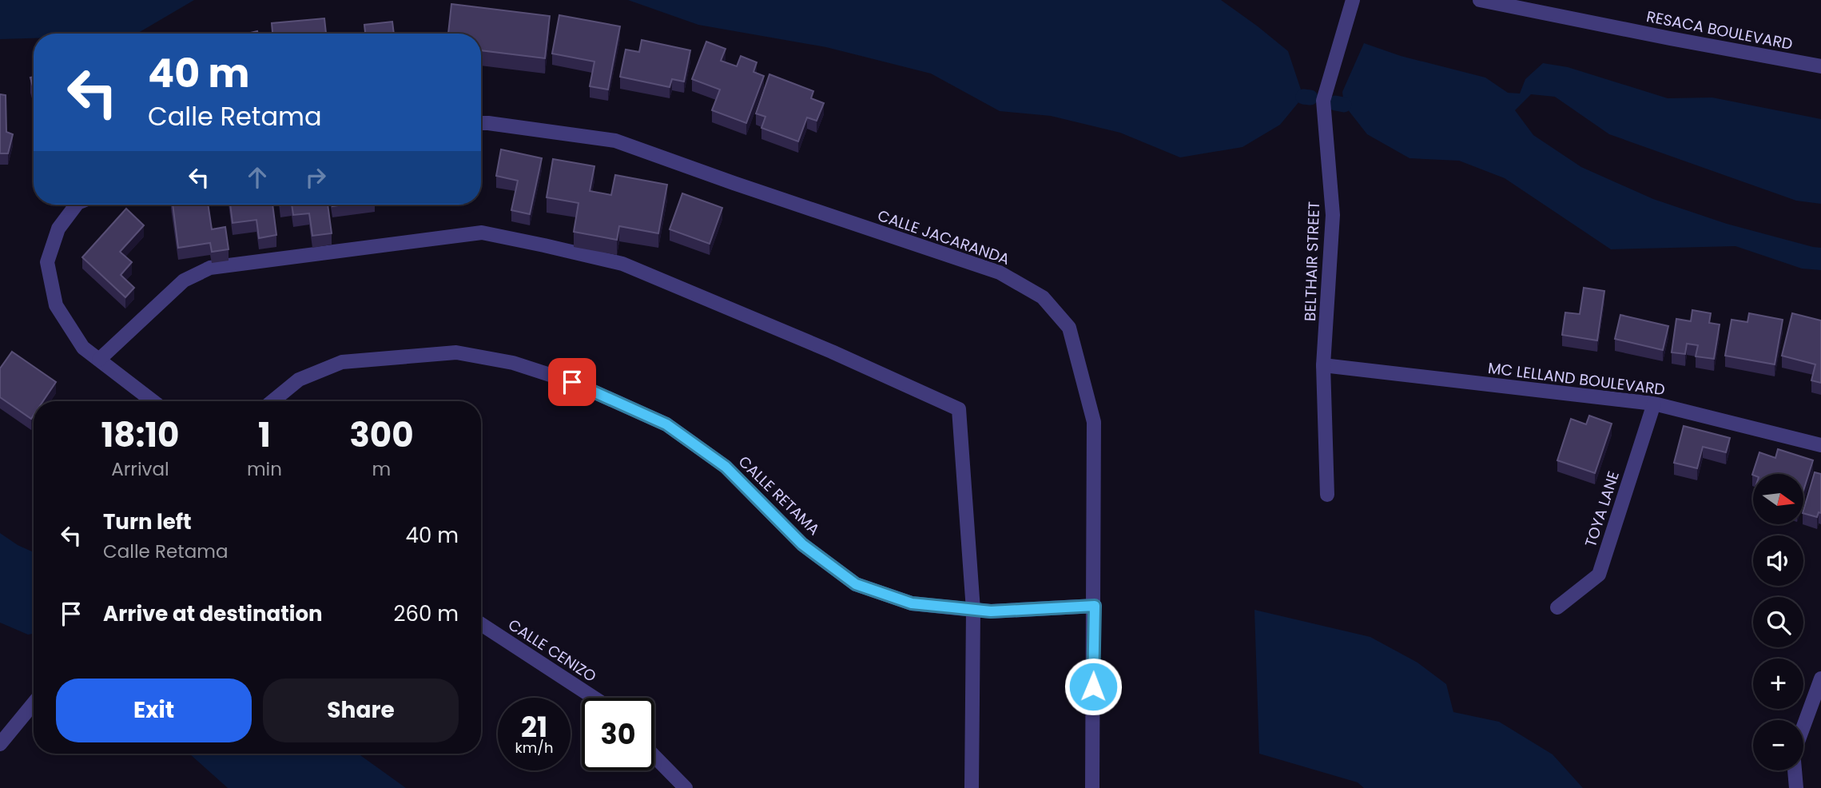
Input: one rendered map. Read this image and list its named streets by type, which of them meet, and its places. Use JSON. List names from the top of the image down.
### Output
{
  "streets": {
    "street": [
      "RESACA BOULEVARD",
      "CALLE JACARANDA",
      "BELTHAIR STREET",
      "MC LELLAND BOULEVARD",
      "CALLE RETAMA",
      "TOYA LANE",
      "CALLE CENIZO"
    ]
  },
  "crossings": [
    ["CALLE JACARANDA", "CALLE RETAMA"],
    ["BELTHAIR STREET", "MC LELLAND BOULEVARD"],
    ["MC LELLAND BOULEVARD", "TOYA LANE"]
  ],
  "north": "right",
  "page": {
    "turn": ["40 m", "Calle Retama"],
    "eta": [
      "18:10",
      "Arrival",
      "1",
      "min",
      "300",
      "m"
    ],
    "map_buttons": ["+", "−"],
    "list": [
      {
        "name": "Turn left",
        "note": "Calle Retama",
        "value": "40 m"
      },
      {
        "name": "Arrive at destination",
        "value": "260 m"
      }
    ],
    "buttons": ["Exit", "Share"],
    "speed": "21 km/h",
    "limit": "30"
  }
}
